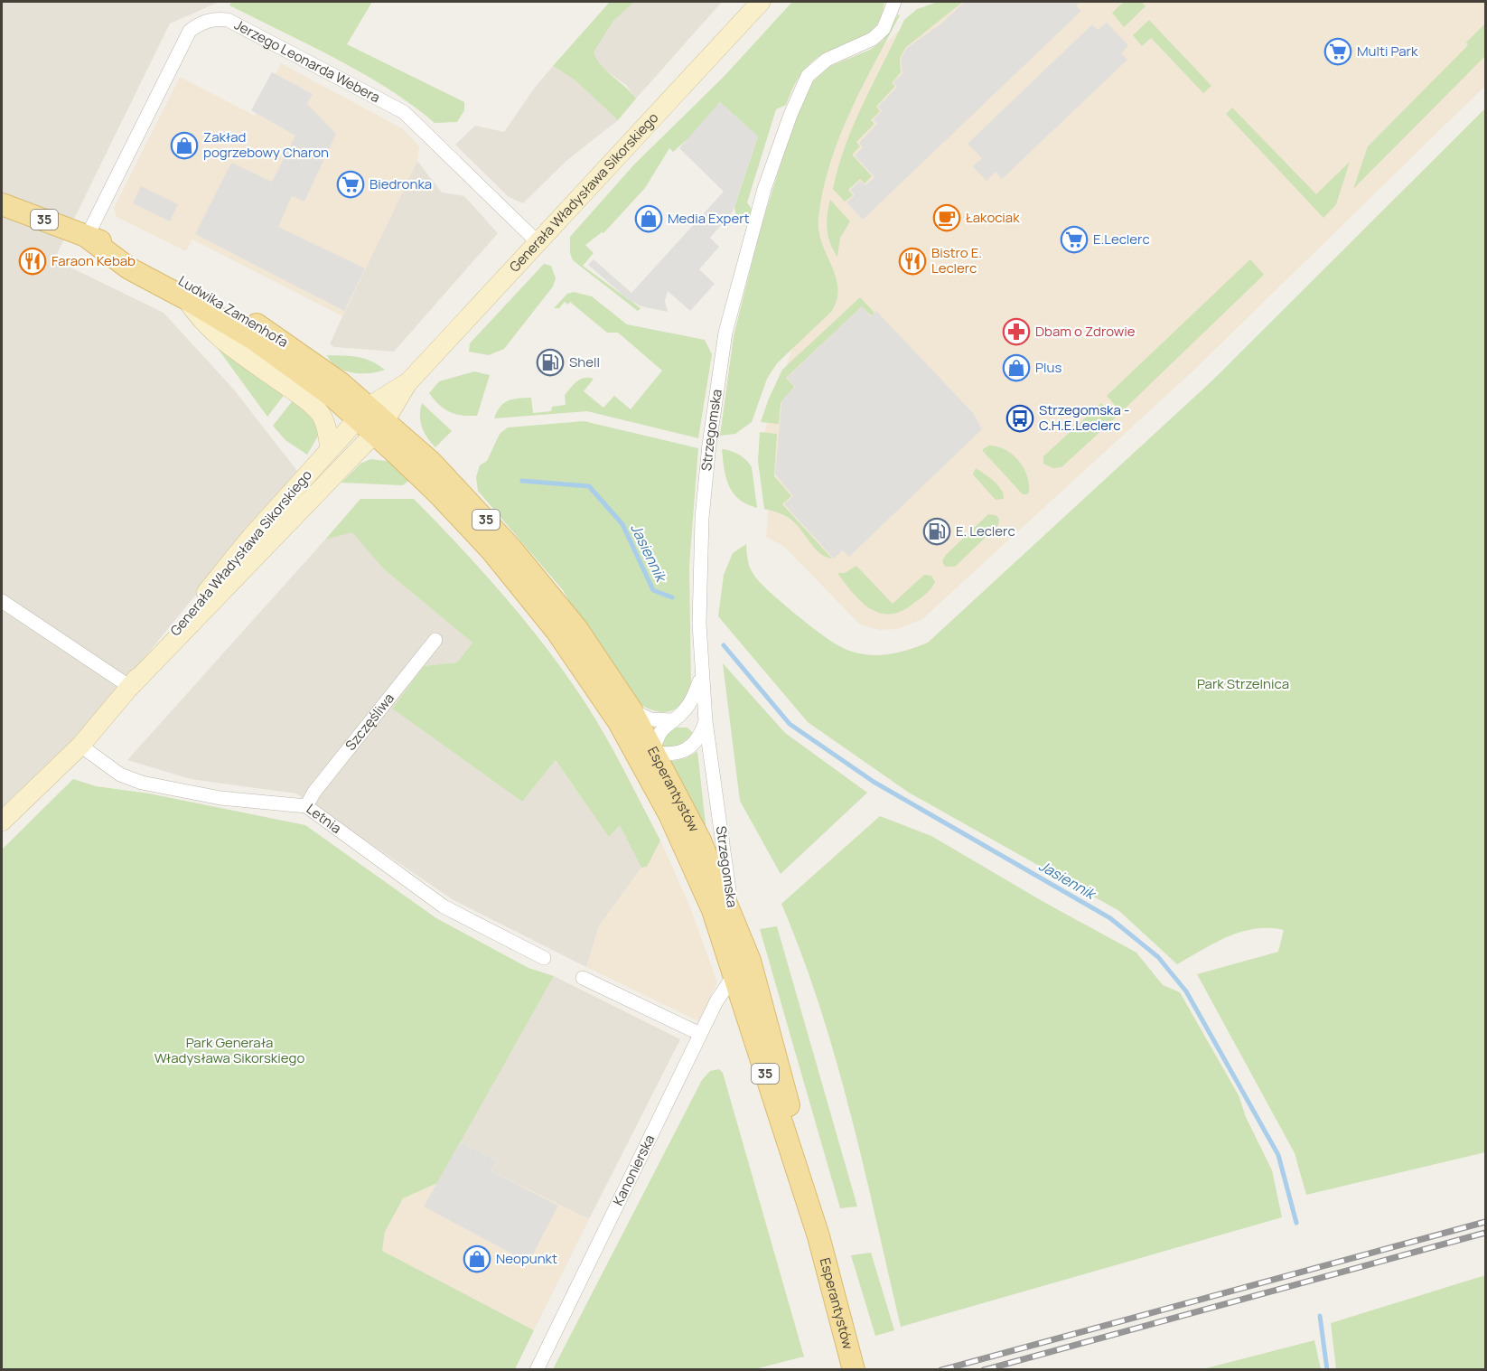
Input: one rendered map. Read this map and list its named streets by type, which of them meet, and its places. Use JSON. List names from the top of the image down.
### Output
{
  "streets": {
    "main road": ["35", "Ludwika Zamenhofa", "Esperantystów"],
    "street": [
      "Jerzego Leonarda Webera",
      "Generała Władysława Sikorskiego",
      "Strzegomska",
      "Szczęśliwa",
      "Letnia",
      "Kanonierska"
    ]
  },
  "crossings": [
    ["Jerzego Leonarda Webera", "Generała Władysława Sikorskiego"],
    ["Jerzego Leonarda Webera", "Ludwika Zamenhofa"],
    ["Generała Władysława Sikorskiego", "35"],
    ["Generała Władysława Sikorskiego", "Ludwika Zamenhofa"],
    ["Generała Władysława Sikorskiego", "Esperantystów"],
    ["Generała Władysława Sikorskiego", "Letnia"],
    ["35", "Ludwika Zamenhofa"],
    ["35", "Esperantystów"],
    ["Strzegomska", "Esperantystów"],
    ["Szczęśliwa", "Letnia"],
    ["Esperantystów", "Kanonierska"]
  ],
  "water": ["Jasiennik"],
  "parks": ["Park Strzelnica", "Park Generała Władysława Sikorskiego"],
  "places": {
    "supermarket": ["Multi Park", "Biedronka", "E.Leclerc"],
    "shop": [
      "Zakład pogrzebowy Charon",
      "Media Expert",
      "Plus",
      "Neopunkt"
    ],
    "cafe": ["Łakociak"],
    "restaurant": ["Faraon Kebab", "Bistro E. Leclerc"],
    "pharmacy": ["Dbam o Zdrowie"],
    "fuel station": ["Shell", "E. Leclerc"],
    "bus stop": ["Strzegomska - C.H.E.Leclerc"]
  }
}
